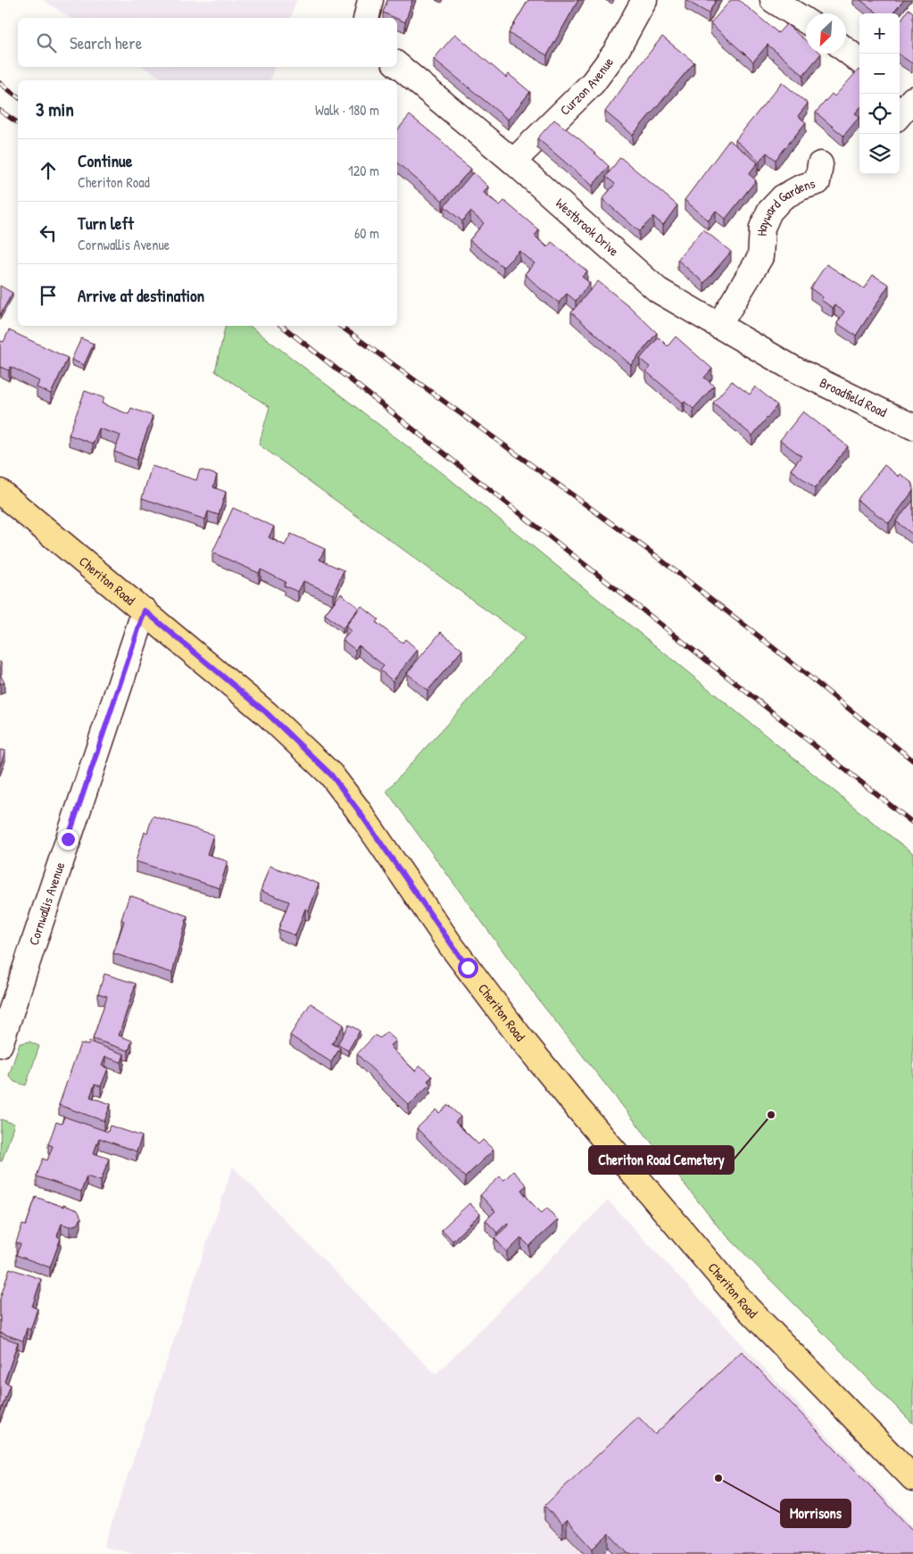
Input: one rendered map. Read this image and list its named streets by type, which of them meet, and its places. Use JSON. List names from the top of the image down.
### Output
{
  "streets": {
    "main road": ["Cheriton Road"],
    "street": [
      "Curzon Avenue",
      "Hayward Gardens",
      "Westbrook Drive",
      "Broadfield Road",
      "Cornwallis Avenue"
    ]
  },
  "crossings": [
    ["Curzon Avenue", "Westbrook Drive"],
    ["Hayward Gardens", "Westbrook Drive"],
    ["Westbrook Drive", "Broadfield Road"],
    ["Cheriton Road", "Cornwallis Avenue"]
  ],
  "places": ["Cheriton Road Cemetery", "Morrisons"],
  "north": "bottom left",
  "page": {
    "map_buttons": ["+", "−"],
    "search": "Search here",
    "heading": ["3 min", "Walk · 180 m"],
    "list": [
      ["Continue", "Cheriton Road", "120 m"],
      ["Turn left", "Cornwallis Avenue", "60 m"],
      "Arrive at destination"
    ]
  }
}
